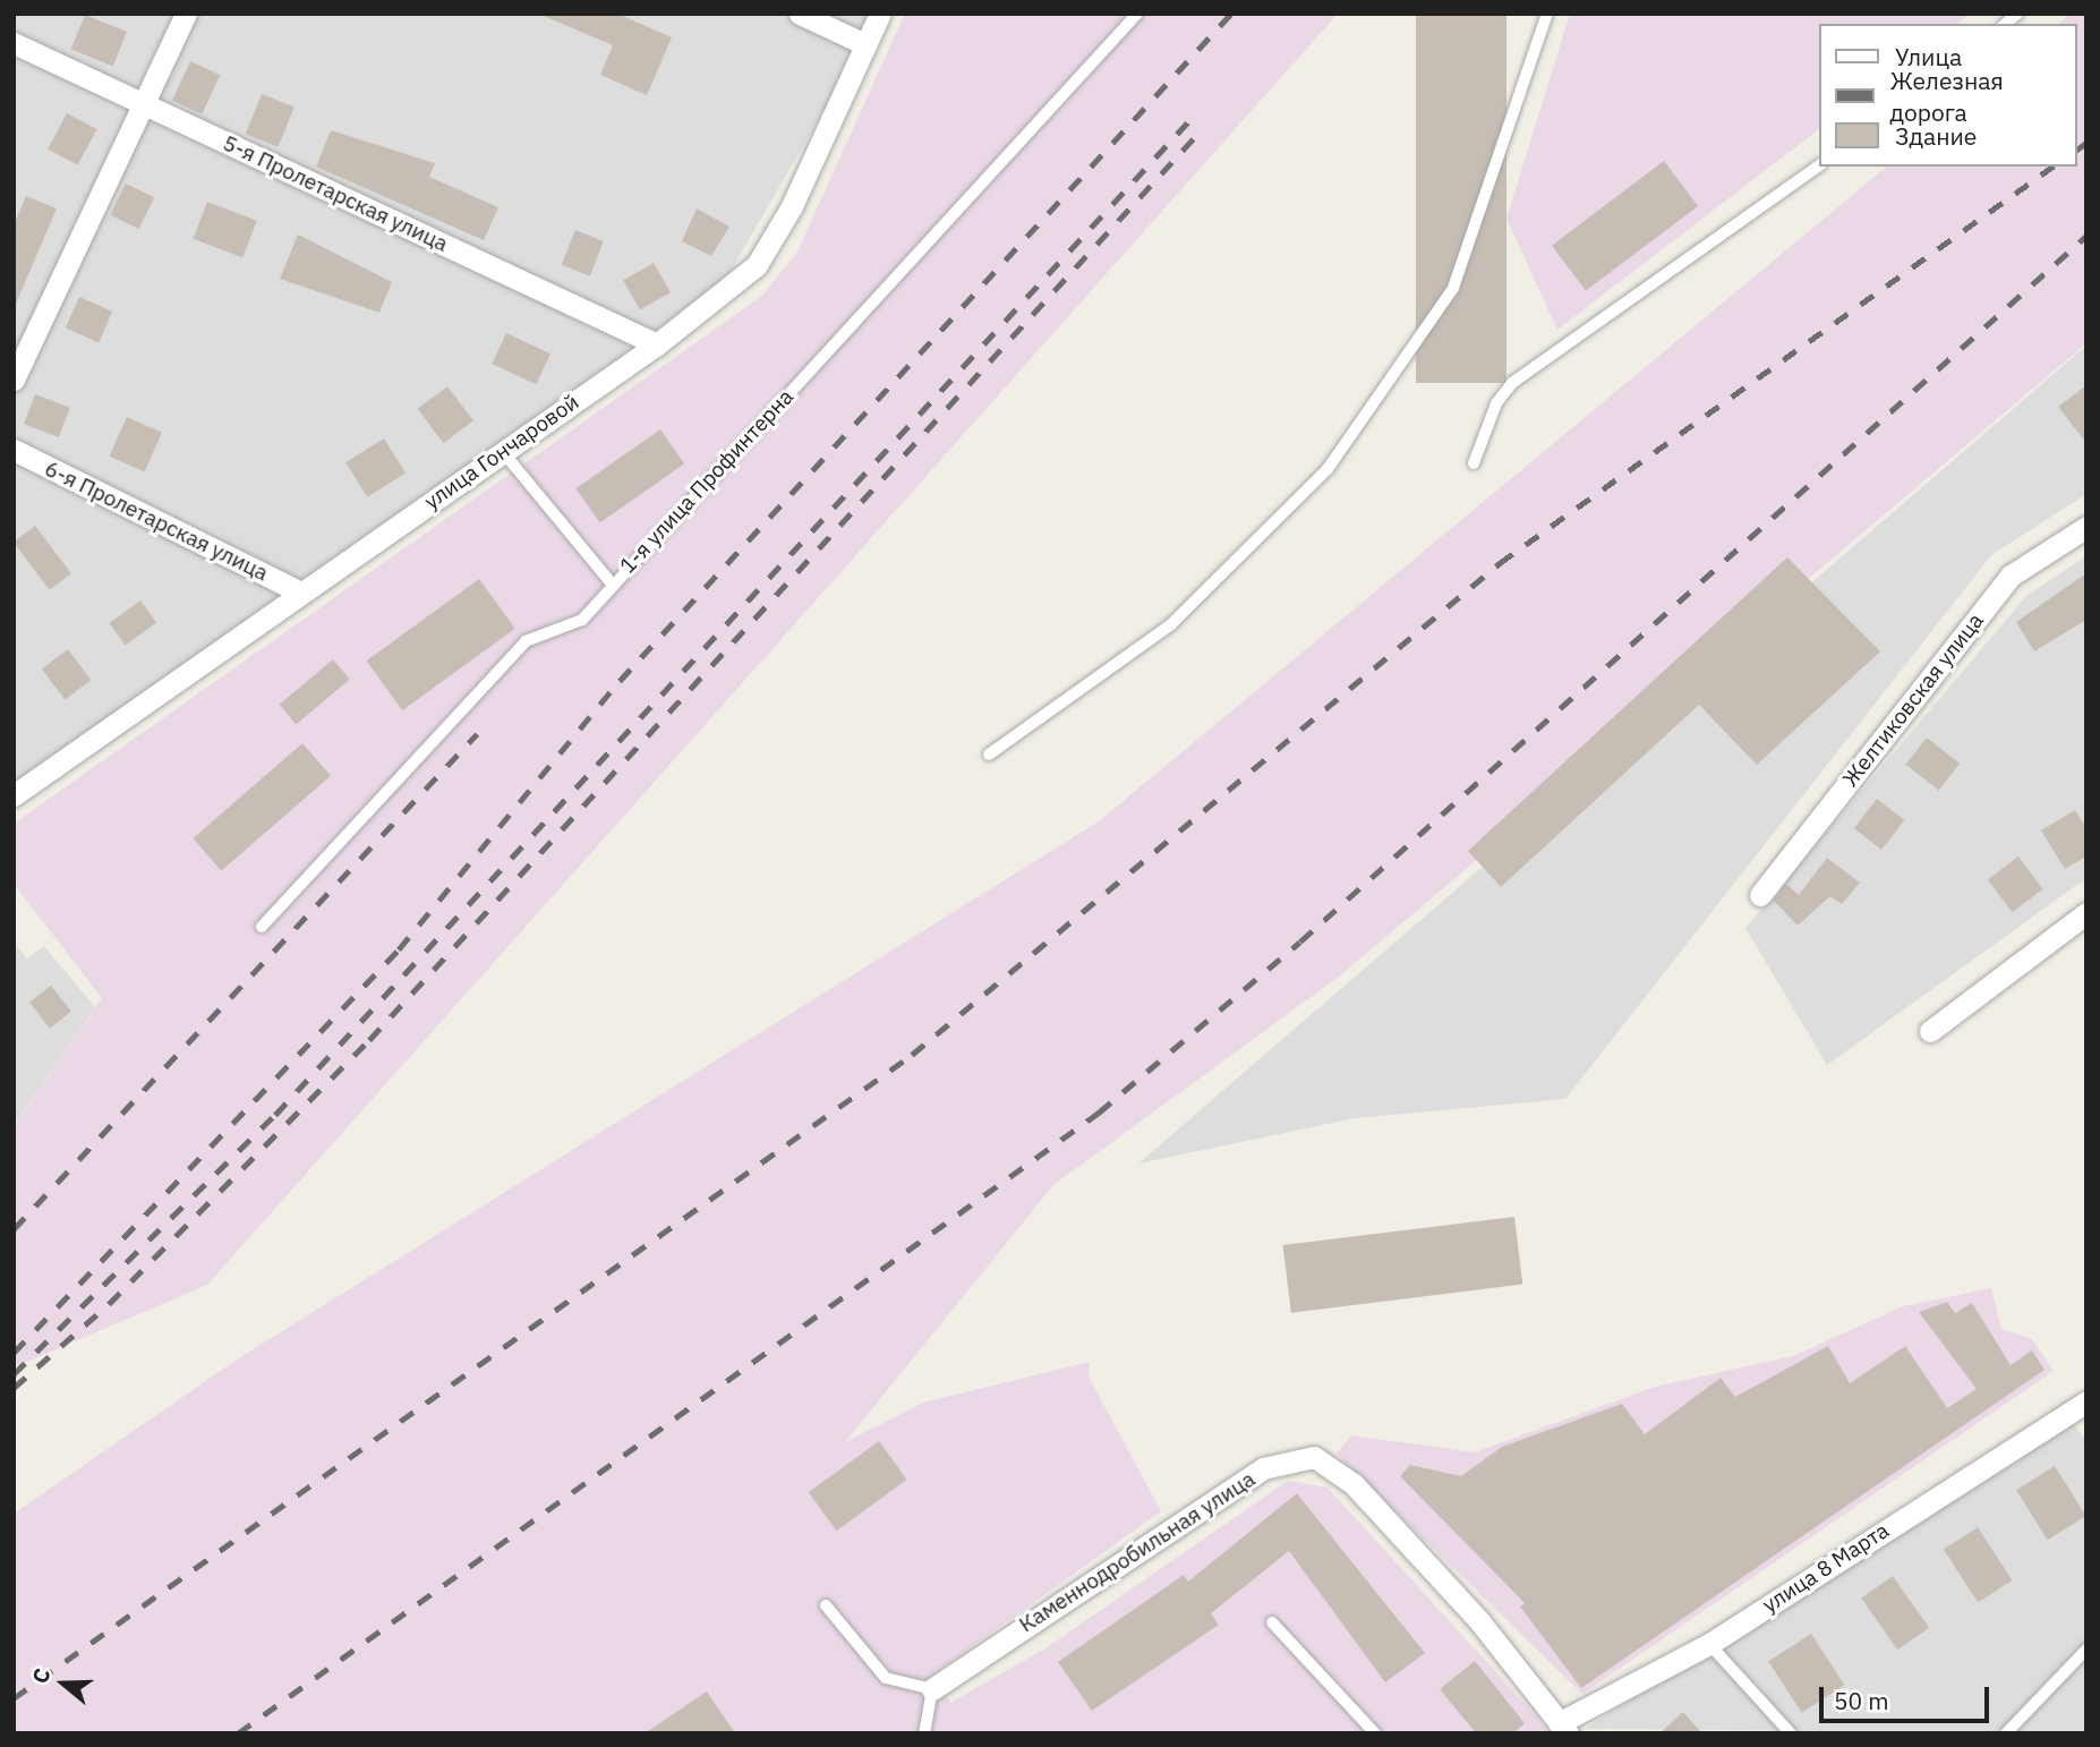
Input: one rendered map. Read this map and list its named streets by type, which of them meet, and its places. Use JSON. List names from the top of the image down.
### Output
{
  "streets": {
    "street": [
      "5-я Пролетарская улица",
      "улица Гончаровой",
      "6-я Пролетарская улица",
      "Желтиковская улица",
      "Каменнодробильная улица",
      "улица 8 Марта"
    ],
    "lane": ["1-я улица Профинтерна"]
  },
  "crossings": [
    ["5-я Пролетарская улица", "улица Гончаровой"],
    ["улица Гончаровой", "6-я Пролетарская улица"],
    ["Каменнодробильная улица", "улица 8 Марта"]
  ],
  "legend": ["Улица", "Железная дорога", "Здание"],
  "scale_bar": "50 m",
  "north": "left"
}
